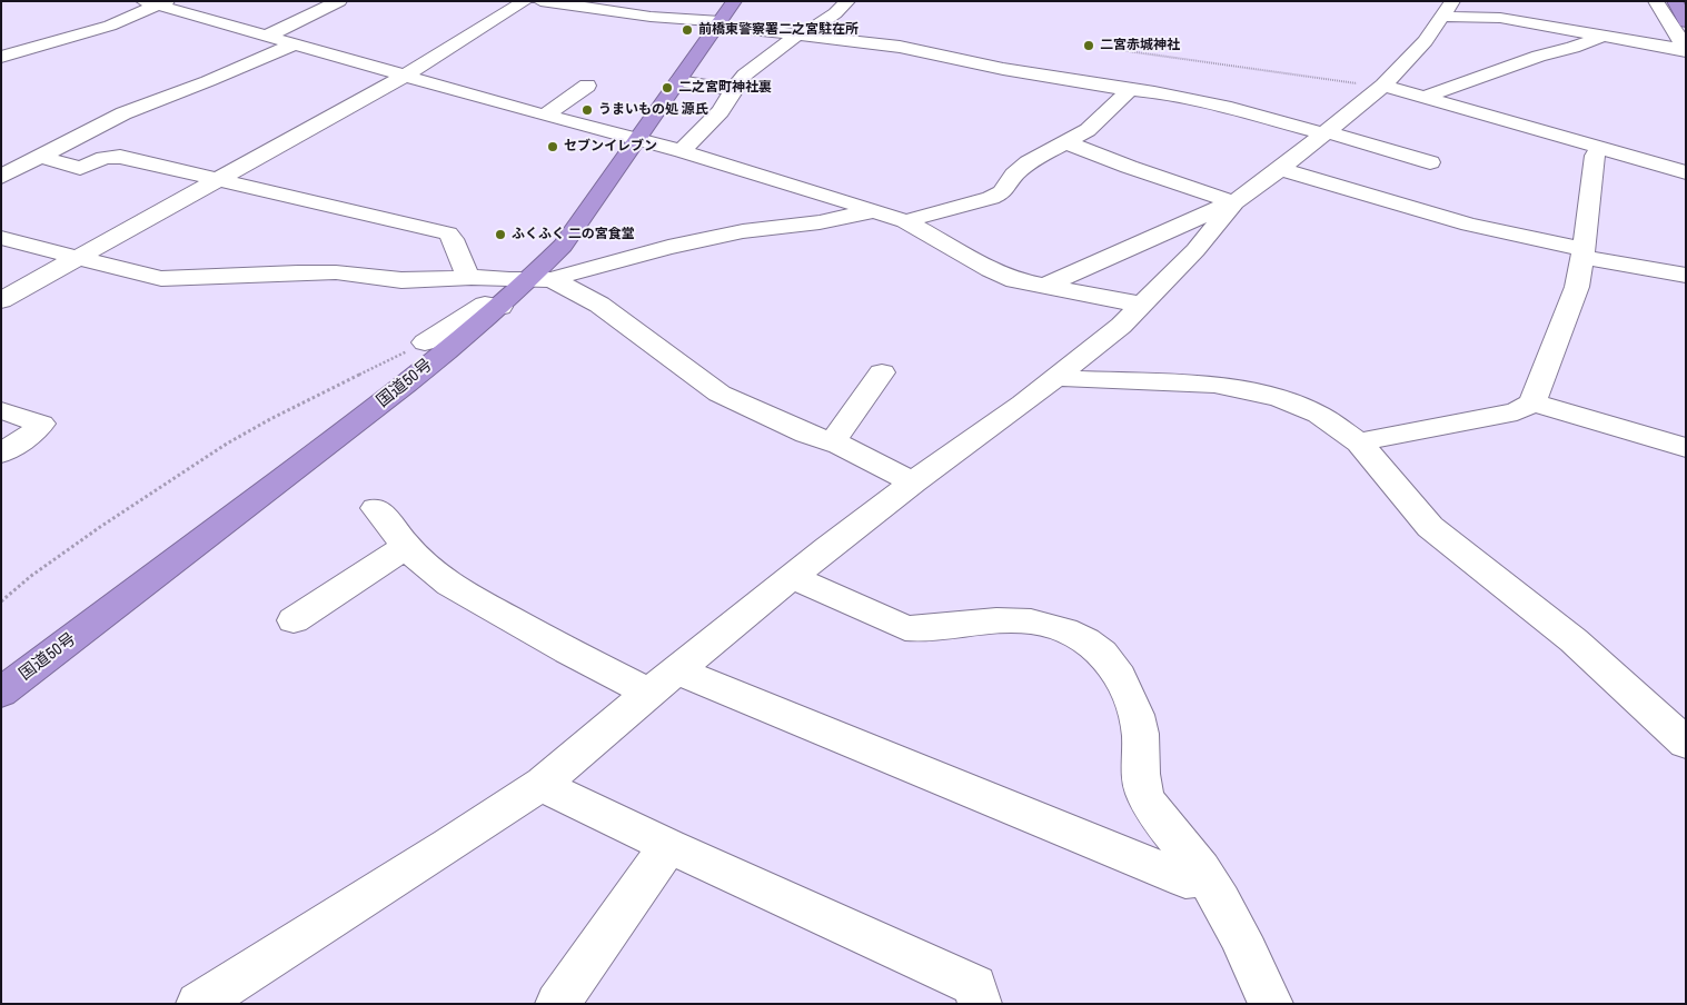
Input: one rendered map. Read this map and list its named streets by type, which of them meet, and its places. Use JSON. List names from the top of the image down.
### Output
{
  "streets": {
    "highway": ["国道50号"]
  },
  "places": [
    "前橋東警察署二之宮駐在所",
    "二宮赤城神社",
    "二之宮町神社裏",
    "うまいもの処 源氏",
    "セブンイレブン",
    "ふくふく 二の宮食堂"
  ]
}
